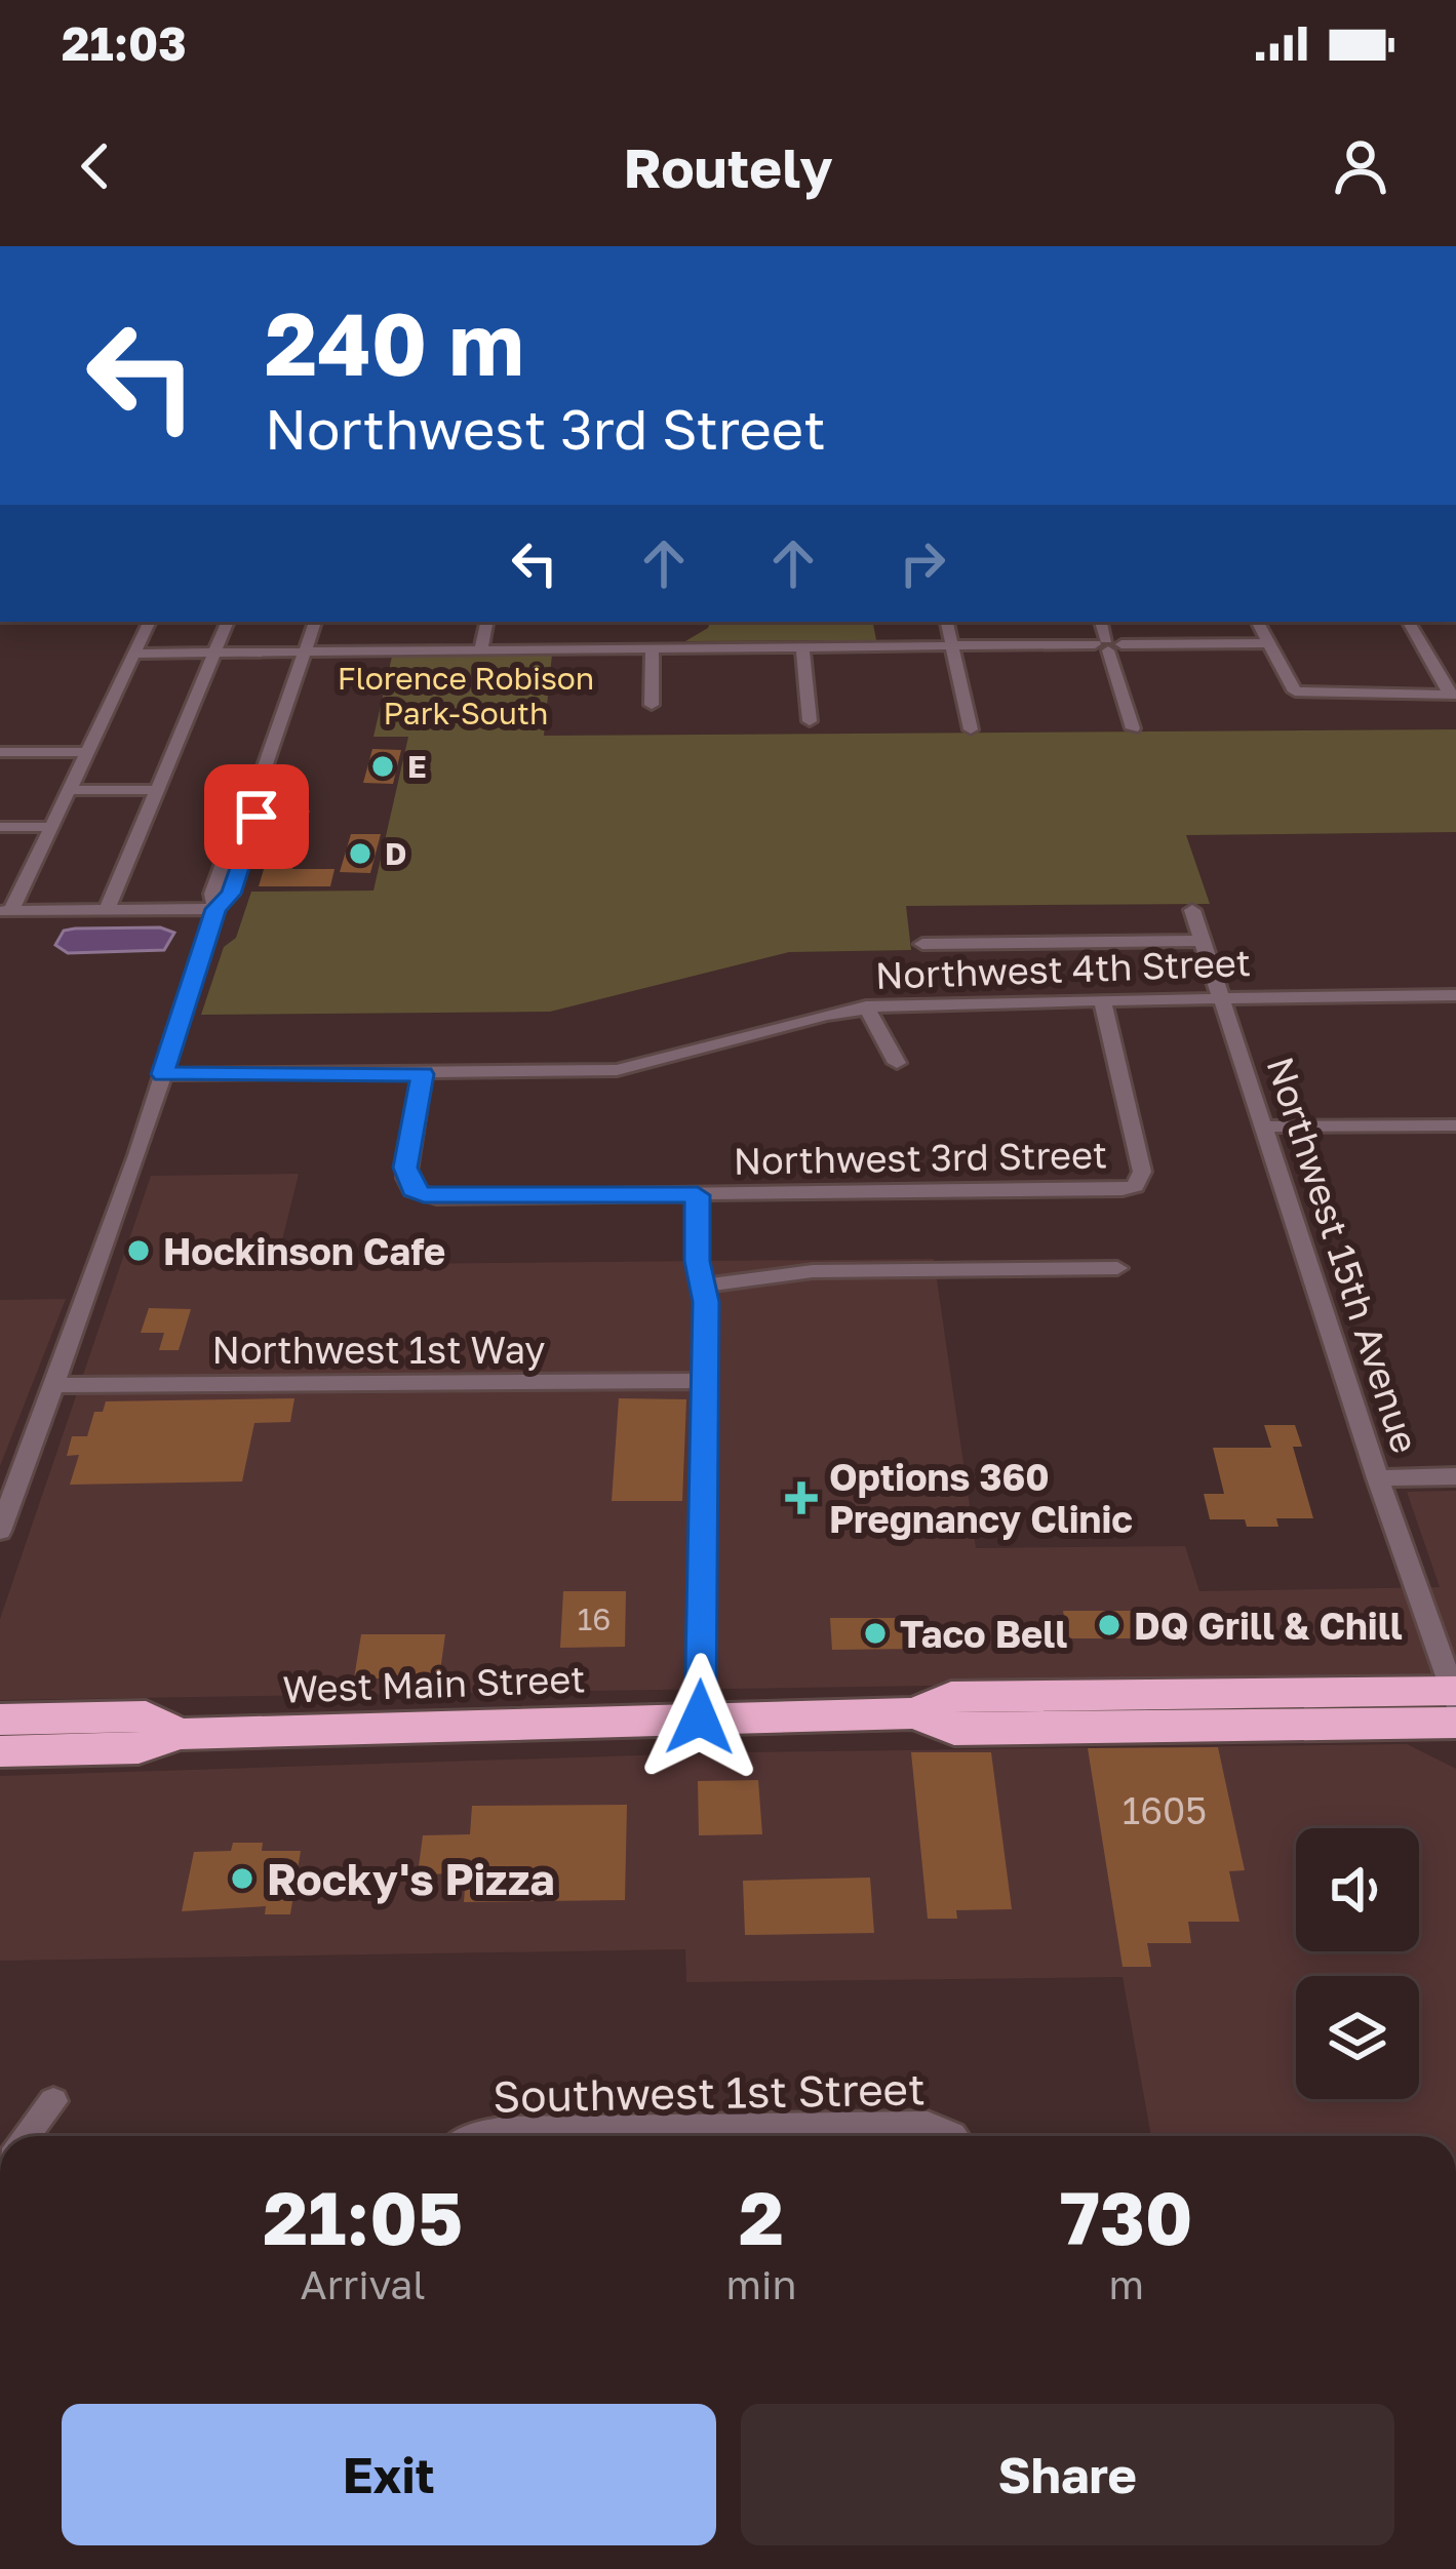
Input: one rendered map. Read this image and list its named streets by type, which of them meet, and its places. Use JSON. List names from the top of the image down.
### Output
{
  "streets": {
    "highway": ["West Main Street"],
    "street": [
      "Northwest 4th Street",
      "Northwest 3rd Street",
      "Northwest 15th Avenue",
      "Northwest 1st Way",
      "Southwest 1st Street"
    ]
  },
  "crossings": [
    ["Northwest 4th Street", "Northwest 3rd Street"],
    ["Northwest 4th Street", "Northwest 15th Avenue"],
    ["Northwest 15th Avenue", "West Main Street"]
  ],
  "parks": ["Florence Robison Park-South"],
  "places": {
    "other": [
      "E",
      "D",
      "Hockinson Cafe",
      "DQ Grill & Chill",
      "Taco Bell",
      "Rocky's Pizza"
    ],
    "health": ["Options 360 Pregnancy Clinic"]
  },
  "house_numbers": ["16", "1605"],
  "page": {
    "status": "21:03",
    "header": "Routely",
    "turn": ["240 m", "Northwest 3rd Street"],
    "eta": [
      "21:05",
      "Arrival",
      "2",
      "min",
      "730",
      "m"
    ],
    "buttons": ["Exit", "Share"]
  }
}
